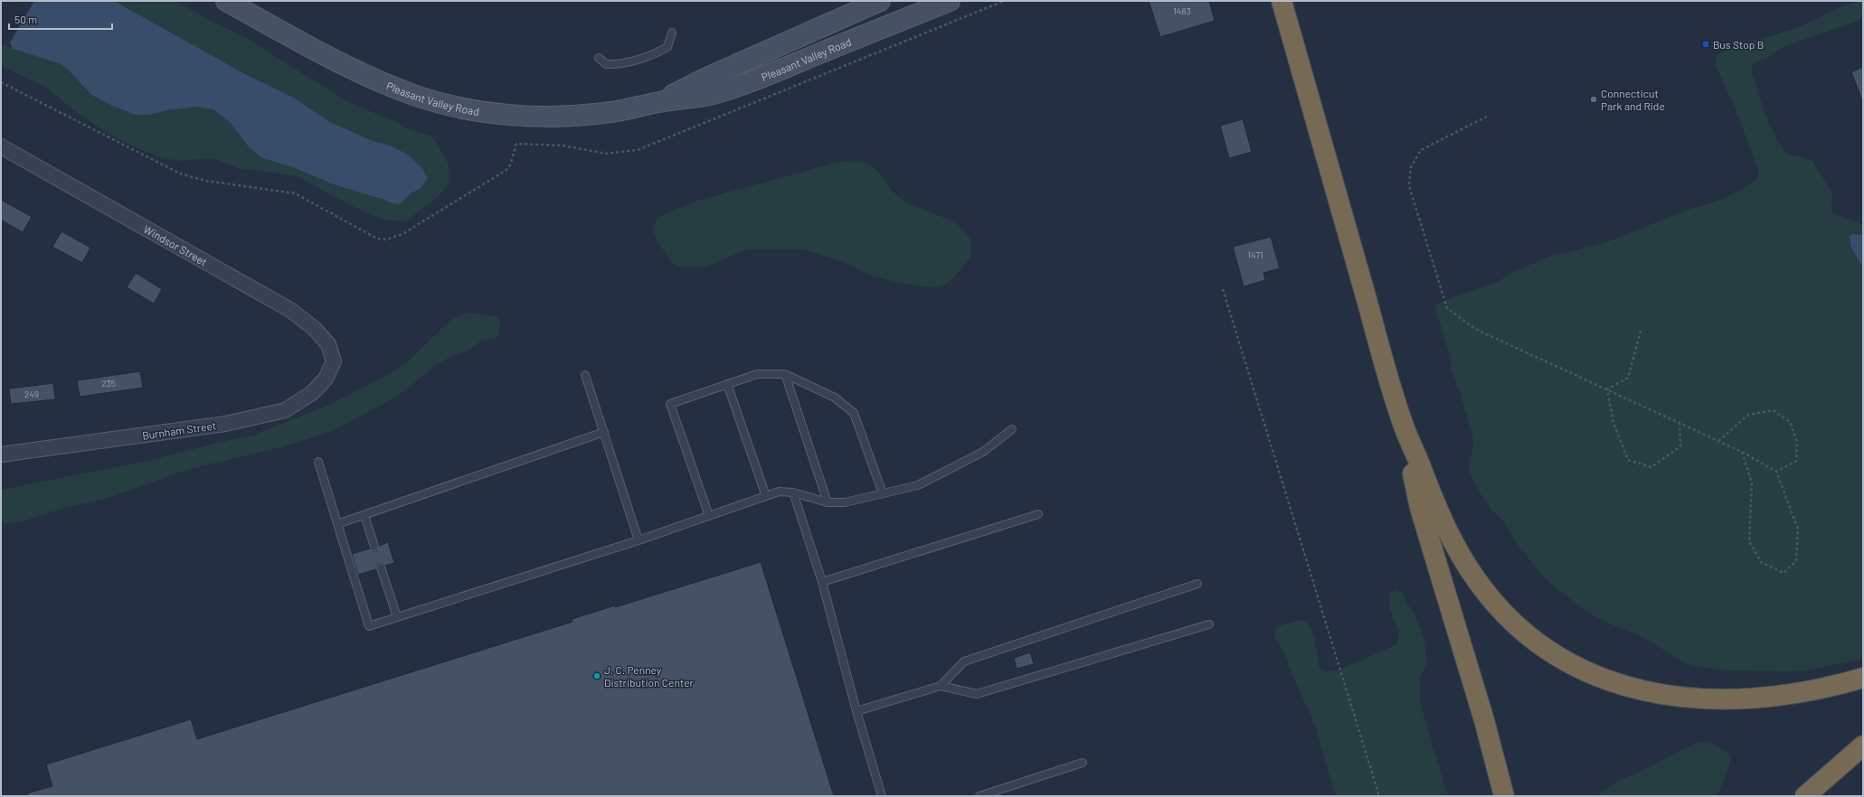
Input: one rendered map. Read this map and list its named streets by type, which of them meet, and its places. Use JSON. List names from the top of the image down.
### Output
{
  "streets": {
    "main road": ["Pleasant Valley Road"],
    "street": ["Windsor Street", "Burnham Street"]
  },
  "crossings": [
    ["Windsor Street", "Burnham Street"]
  ],
  "places": {
    "transit": ["Bus Stop B"],
    "other": ["Connecticut Park and Ride", "J. C. Penney Distribution Center"]
  },
  "house_numbers": [
    "1483",
    "1471",
    "235",
    "249"
  ],
  "scale_bar": "50 m"
}
